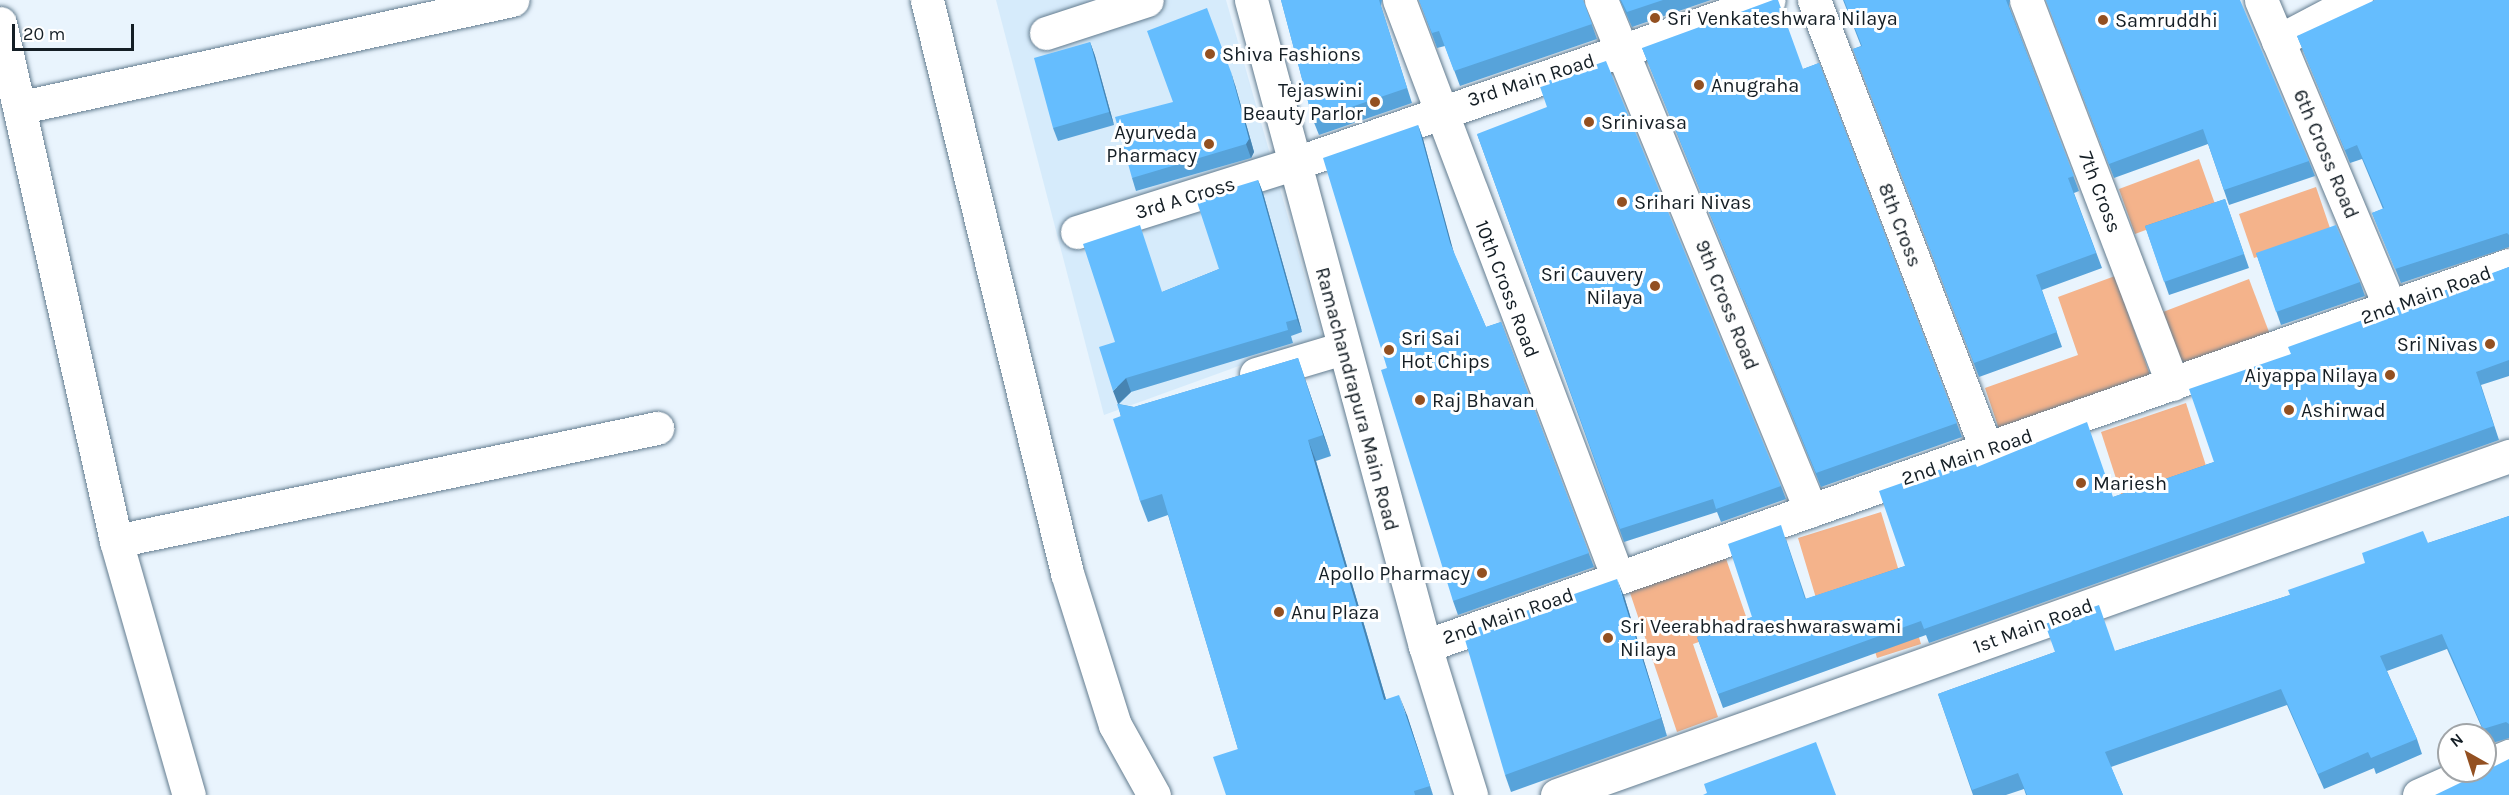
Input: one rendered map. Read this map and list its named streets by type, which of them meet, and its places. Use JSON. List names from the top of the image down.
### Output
{
  "streets": {
    "street": [
      "3rd Main Road",
      "6th Cross Road",
      "7th Cross",
      "3rd A Cross",
      "8th Cross",
      "10th Cross Road",
      "2nd Main Road",
      "9th Cross Road",
      "Ramachandrapura Main Road",
      "1st Main Road"
    ]
  },
  "crossings": [
    ["3rd Main Road", "3rd A Cross"],
    ["3rd Main Road", "10th Cross Road"],
    ["3rd Main Road", "9th Cross Road"],
    ["3rd Main Road", "Ramachandrapura Main Road"],
    ["6th Cross Road", "2nd Main Road"],
    ["7th Cross", "2nd Main Road"],
    ["3rd A Cross", "Ramachandrapura Main Road"],
    ["8th Cross", "2nd Main Road"],
    ["10th Cross Road", "2nd Main Road"],
    ["2nd Main Road", "9th Cross Road"],
    ["2nd Main Road", "Ramachandrapura Main Road"]
  ],
  "places": [
    "Sri Venkateshwara Nilaya",
    "Samruddhi",
    "Shiva Fashions",
    "Anugraha",
    "Tejaswini Beauty Parlor",
    "Srinivasa",
    "Ayurveda Pharmacy",
    "Srihari Nivas",
    "Sri Cauvery Nilaya",
    "Sri Nivas",
    "Sri Sai Hot Chips",
    "Aiyappa Nilaya",
    "Raj Bhavan",
    "Ashirwad",
    "Mariesh",
    "Apollo Pharmacy",
    "Anu Plaza",
    "Sri Veerabhadraeshwaraswami Nilaya"
  ],
  "scale_bar": "20 m",
  "north": "top left"
}
